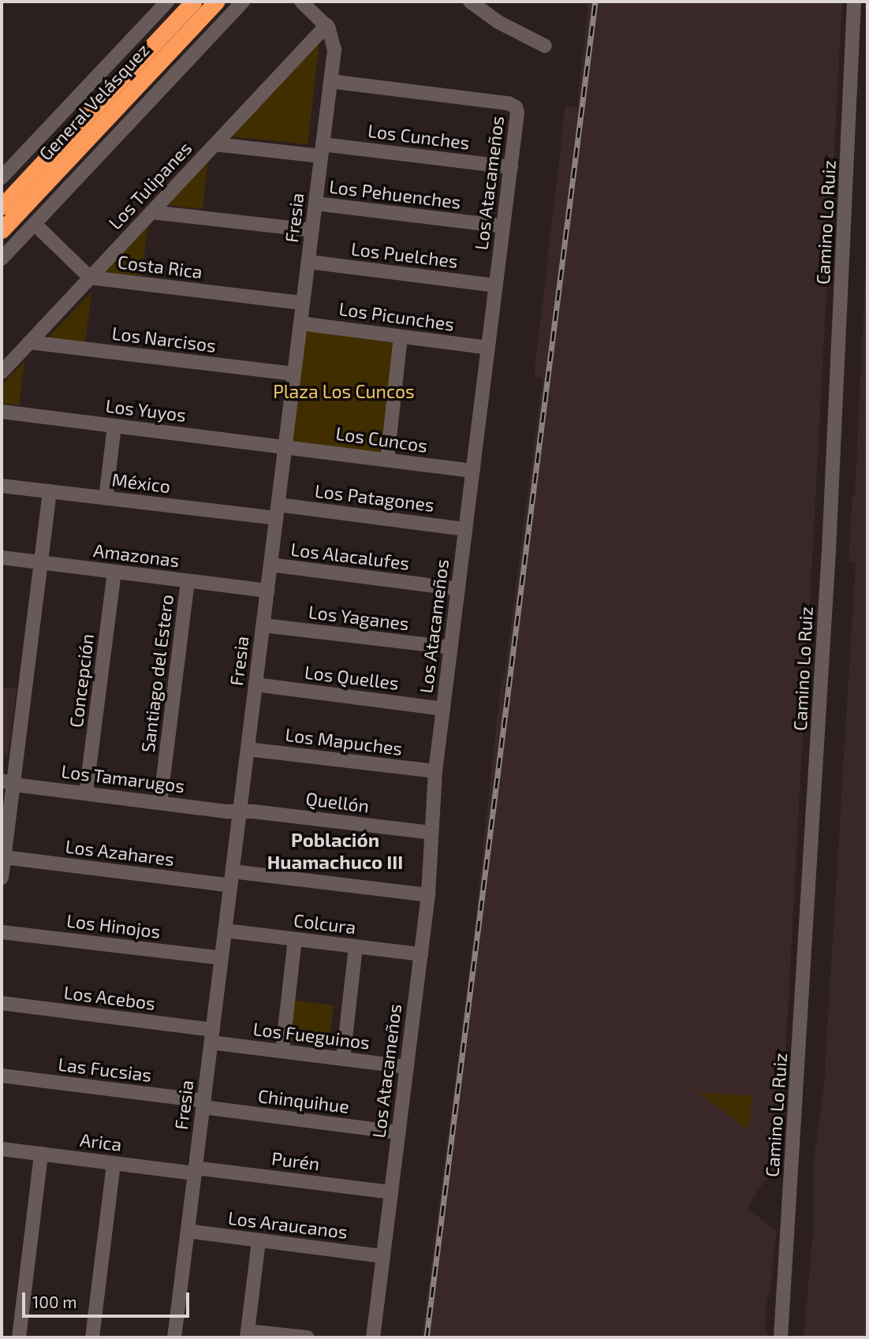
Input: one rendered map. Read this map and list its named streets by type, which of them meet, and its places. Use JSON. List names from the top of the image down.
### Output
{
  "streets": {
    "highway": ["General Velásquez"],
    "street": [
      "Los Cunches",
      "Los Atacameños",
      "Los Tulipanes",
      "Los Pehuenches",
      "Fresia",
      "Camino Lo Ruiz",
      "Los Puelches",
      "Costa Rica",
      "Los Picunches",
      "Los Narcisos",
      "Los Yuyos",
      "Los Cuncos",
      "México",
      "Los Patagones",
      "Amazonas",
      "Los Alacalufes",
      "Los Yaganes",
      "Santiago del Estero",
      "Los Quelles",
      "Concepción",
      "Los Mapuches",
      "Los Tamarugos",
      "Quellón",
      "Los Azahares",
      "Colcura",
      "Los Hinojos",
      "Los Acebos",
      "Los Fueguinos",
      "Las Fucsias",
      "Chinquihue",
      "Arica",
      "Purén",
      "Los Araucanos"
    ]
  },
  "crossings": [
    ["Los Cunches", "Los Atacameños"],
    ["Los Cunches", "Los Tulipanes"],
    ["Los Cunches", "Fresia"],
    ["Los Atacameños", "Los Pehuenches"],
    ["Los Atacameños", "Fresia"],
    ["Los Atacameños", "Los Puelches"],
    ["Los Atacameños", "Los Picunches"],
    ["Los Atacameños", "Los Cuncos"],
    ["Los Atacameños", "Los Patagones"],
    ["Los Atacameños", "Los Alacalufes"],
    ["Los Atacameños", "Los Yaganes"],
    ["Los Atacameños", "Los Quelles"],
    ["Los Atacameños", "Los Mapuches"],
    ["Los Atacameños", "Quellón"],
    ["Los Atacameños", "Los Azahares"],
    ["Los Atacameños", "Colcura"],
    ["Los Atacameños", "Los Fueguinos"],
    ["Los Atacameños", "Chinquihue"],
    ["Los Atacameños", "Purén"],
    ["Los Atacameños", "Los Araucanos"],
    ["Los Tulipanes", "Fresia"],
    ["Los Tulipanes", "Costa Rica"],
    ["Los Tulipanes", "Los Narcisos"],
    ["Los Pehuenches", "Fresia"],
    ["Fresia", "Los Puelches"],
    ["Fresia", "Costa Rica"],
    ["Fresia", "Los Picunches"],
    ["Fresia", "Los Narcisos"],
    ["Fresia", "Los Yuyos"],
    ["Fresia", "Los Cuncos"],
    ["Fresia", "México"],
    ["Fresia", "Los Patagones"],
    ["Fresia", "Amazonas"],
    ["Fresia", "Los Alacalufes"],
    ["Fresia", "Los Yaganes"],
    ["Fresia", "Los Quelles"],
    ["Fresia", "Los Mapuches"],
    ["Fresia", "Los Tamarugos"],
    ["Fresia", "Quellón"],
    ["Fresia", "Los Azahares"],
    ["Fresia", "Colcura"],
    ["Fresia", "Los Hinojos"],
    ["Fresia", "Los Acebos"],
    ["Fresia", "Los Fueguinos"],
    ["Fresia", "Las Fucsias"],
    ["Fresia", "Chinquihue"],
    ["Fresia", "Arica"],
    ["Fresia", "Purén"],
    ["Fresia", "Los Araucanos"],
    ["Los Yuyos", "Los Cuncos"],
    ["México", "Los Patagones"],
    ["Amazonas", "Santiago del Estero"],
    ["Amazonas", "Concepción"],
    ["Santiago del Estero", "Los Tamarugos"],
    ["Concepción", "Los Tamarugos"],
    ["Los Tamarugos", "Quellón"],
    ["Los Acebos", "Los Fueguinos"],
    ["Las Fucsias", "Chinquihue"],
    ["Arica", "Purén"]
  ],
  "districts": ["Población Huamachuco III"],
  "parks": ["Plaza Los Cuncos"],
  "scale_bar": "100 m"
}
